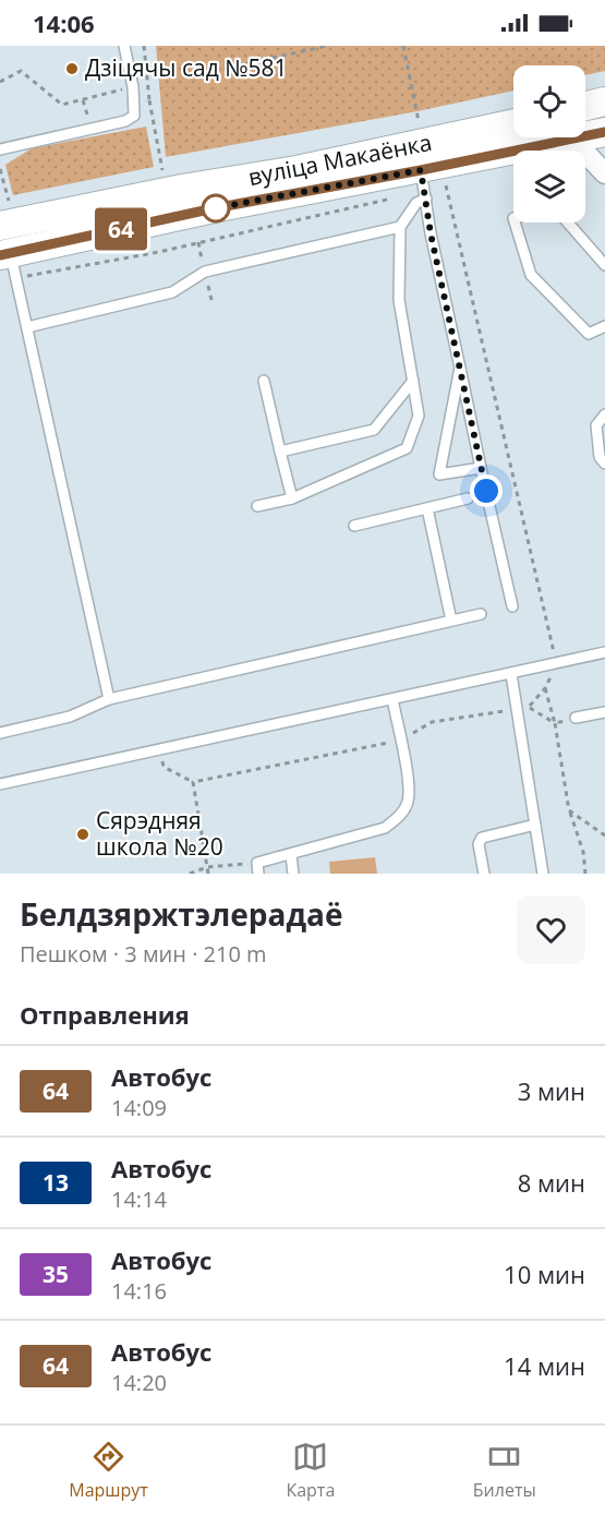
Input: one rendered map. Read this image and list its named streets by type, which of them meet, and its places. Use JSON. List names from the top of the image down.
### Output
{
  "streets": {
    "street": ["вуліца Макаёнка"]
  },
  "places": ["Дзіцячы сад №581", "Сярэдняя школа №20"],
  "lines": ["bus line 64"],
  "page": {
    "status": "14:06",
    "on_map": "64",
    "heading": [
      ["Белдзяржтэлерадаё", "Пешком · 3 мин · 210 m"],
      "Отправления"
    ],
    "list": [
      {
        "mark": "64",
        "name": "Автобус",
        "note": "14:09",
        "value": "3 мин"
      },
      {
        "mark": "13",
        "name": "Автобус",
        "note": "14:14",
        "value": "8 мин"
      },
      {
        "mark": "35",
        "name": "Автобус",
        "note": "14:16",
        "value": "10 мин"
      },
      {
        "mark": "64",
        "name": "Автобус",
        "note": "14:20",
        "value": "14 мин"
      }
    ],
    "tabs": ["Маршрут", "Карта", "Билеты"]
  }
}
